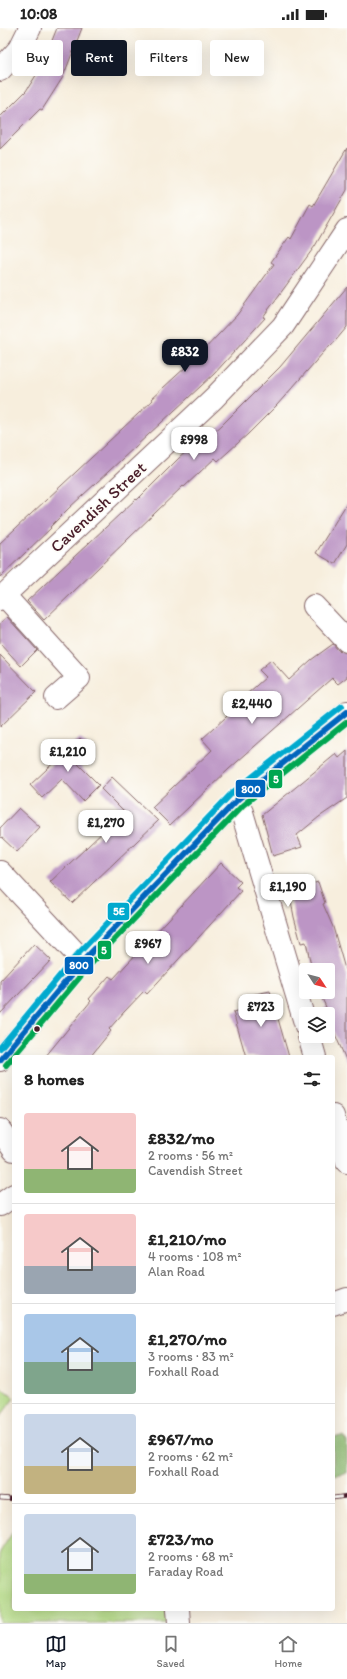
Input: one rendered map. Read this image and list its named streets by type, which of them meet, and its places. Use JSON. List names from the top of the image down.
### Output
{
  "streets": {
    "street": ["Cavendish Street"]
  },
  "lines": ["transit line 5E", "transit line 800", "transit line 5"],
  "north": "bottom right",
  "page": {
    "status": "10:08",
    "chip": [
      "Buy",
      "Rent",
      "Filters",
      "New"
    ],
    "price": [
      "£832",
      "£998",
      "£2,440",
      "£1,210",
      "£1,270",
      "£1,190",
      "£967",
      "£723"
    ],
    "heading": "8 homes",
    "list": [
      {
        "name": "£832/mo",
        "note": "2 rooms · 56 m² · Cavendish Street"
      },
      {
        "name": "£1,210/mo",
        "note": "4 rooms · 108 m² · Alan Road"
      },
      {
        "name": "£1,270/mo",
        "note": "3 rooms · 83 m² · Foxhall Road"
      },
      {
        "name": "£967/mo",
        "note": "2 rooms · 62 m² · Foxhall Road"
      },
      {
        "name": "£723/mo",
        "note": "2 rooms · 68 m² · Faraday Road"
      }
    ],
    "tabs": ["Map", "Saved", "Home"]
  }
}
